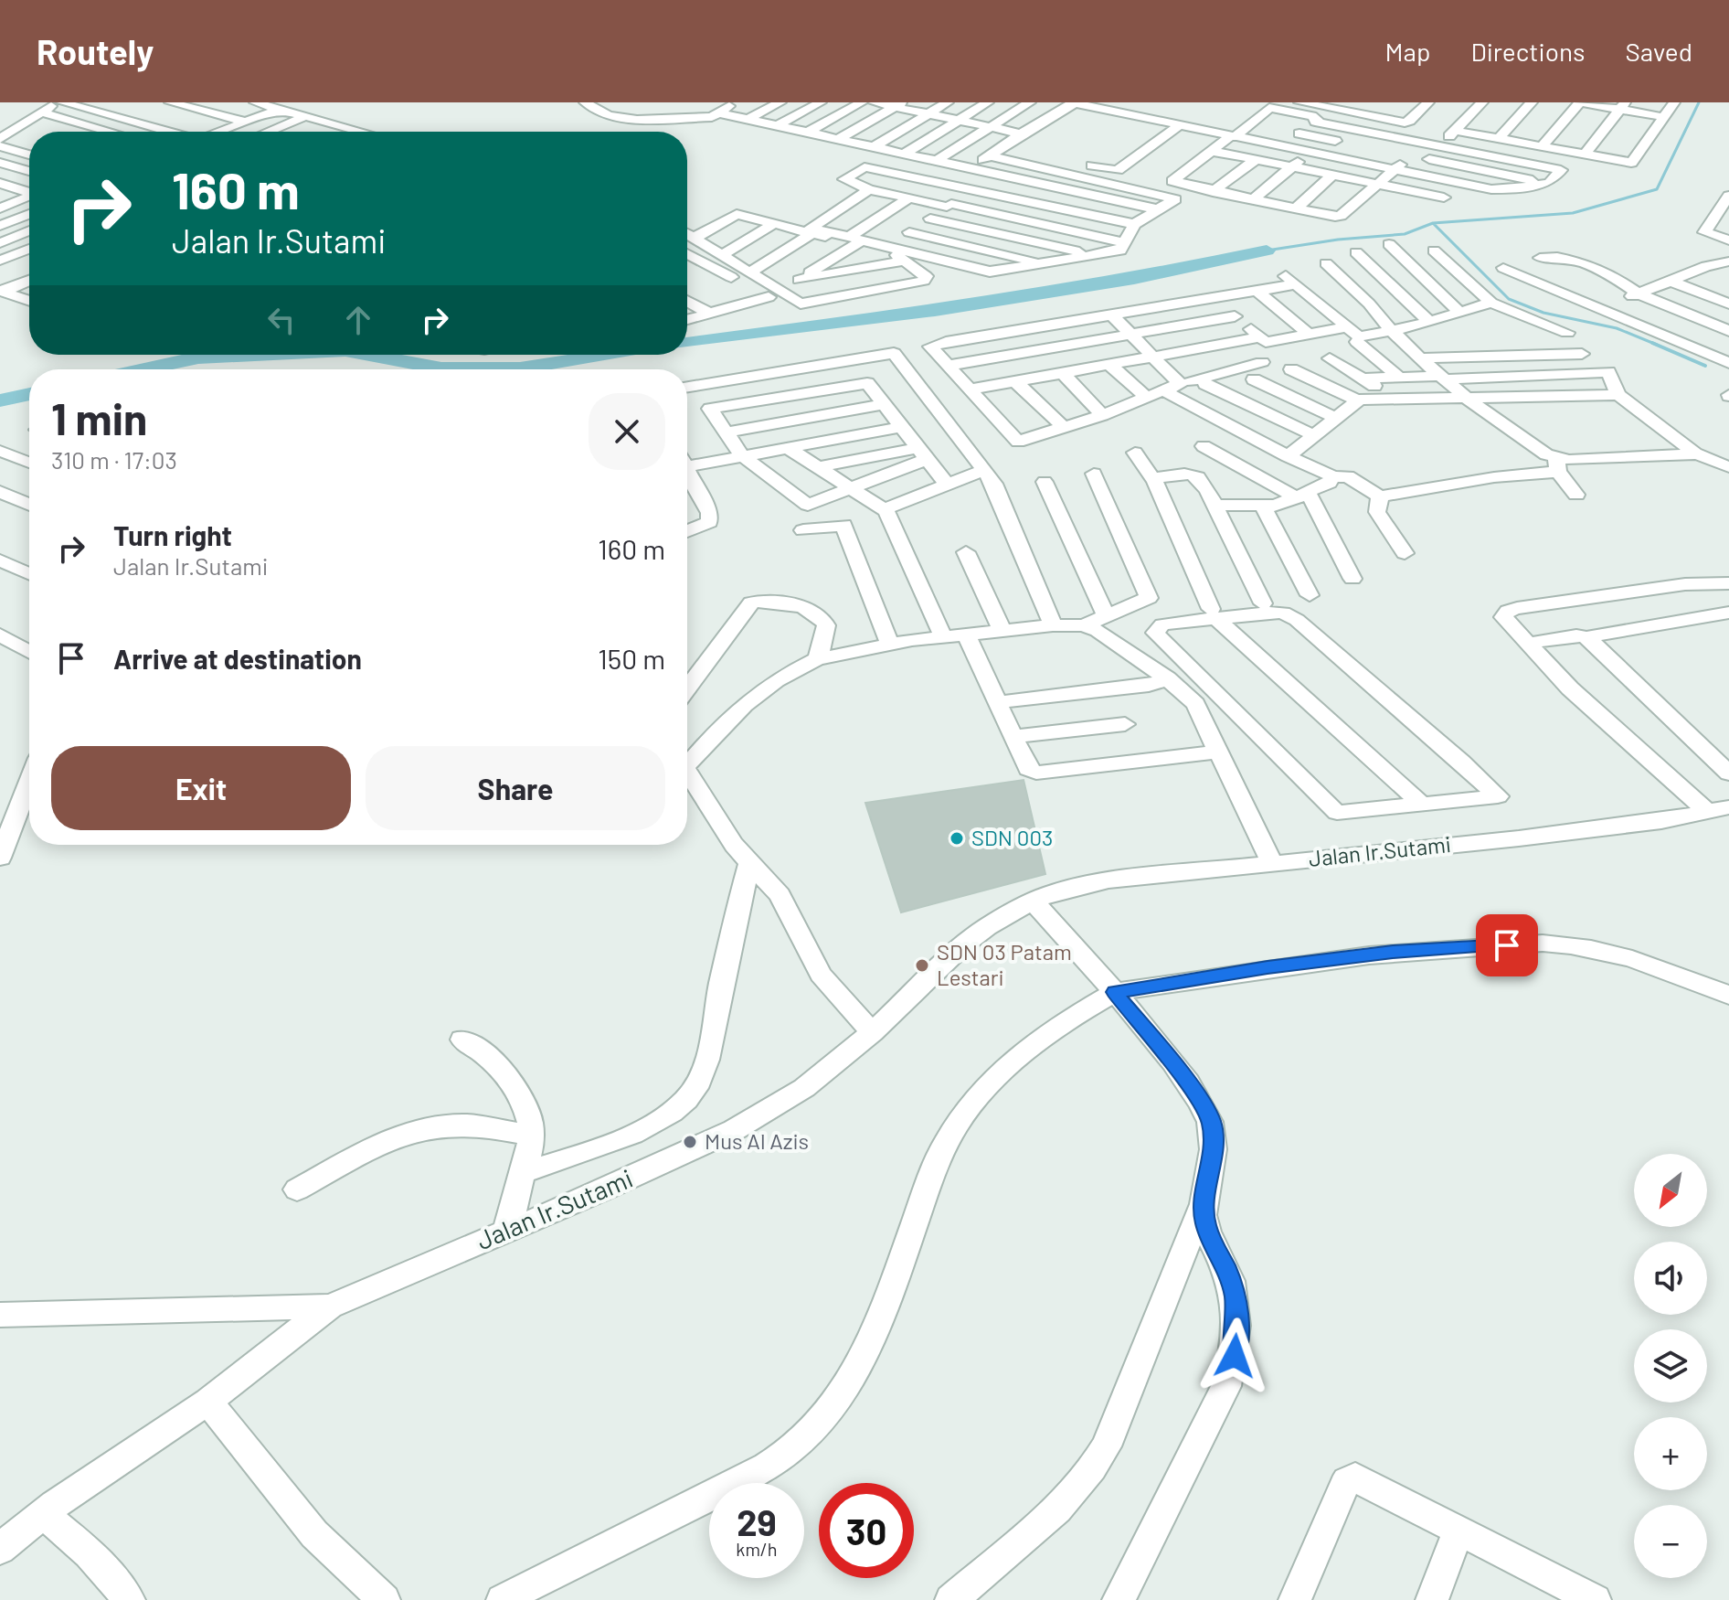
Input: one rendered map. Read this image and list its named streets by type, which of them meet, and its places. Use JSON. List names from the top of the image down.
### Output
{
  "streets": {
    "street": ["Jalan Ir.Sutami"]
  },
  "places": ["SDN 003", "SDN 03 Patam Lestari", "Mus Al Azis"],
  "north": "bottom left",
  "page": {
    "header": "Routely",
    "nav": ["Map", "Directions", "Saved"],
    "turn": ["160 m", "Jalan Ir.Sutami"],
    "heading": ["1 min", "310 m · 17:03"],
    "list": [
      {
        "name": "Turn right",
        "note": "Jalan Ir.Sutami",
        "value": "160 m"
      },
      {
        "name": "Arrive at destination",
        "value": "150 m"
      }
    ],
    "buttons": ["Exit", "Share"],
    "map_buttons": ["+", "−"],
    "speed": "29 km/h",
    "limit": "30"
  }
}
